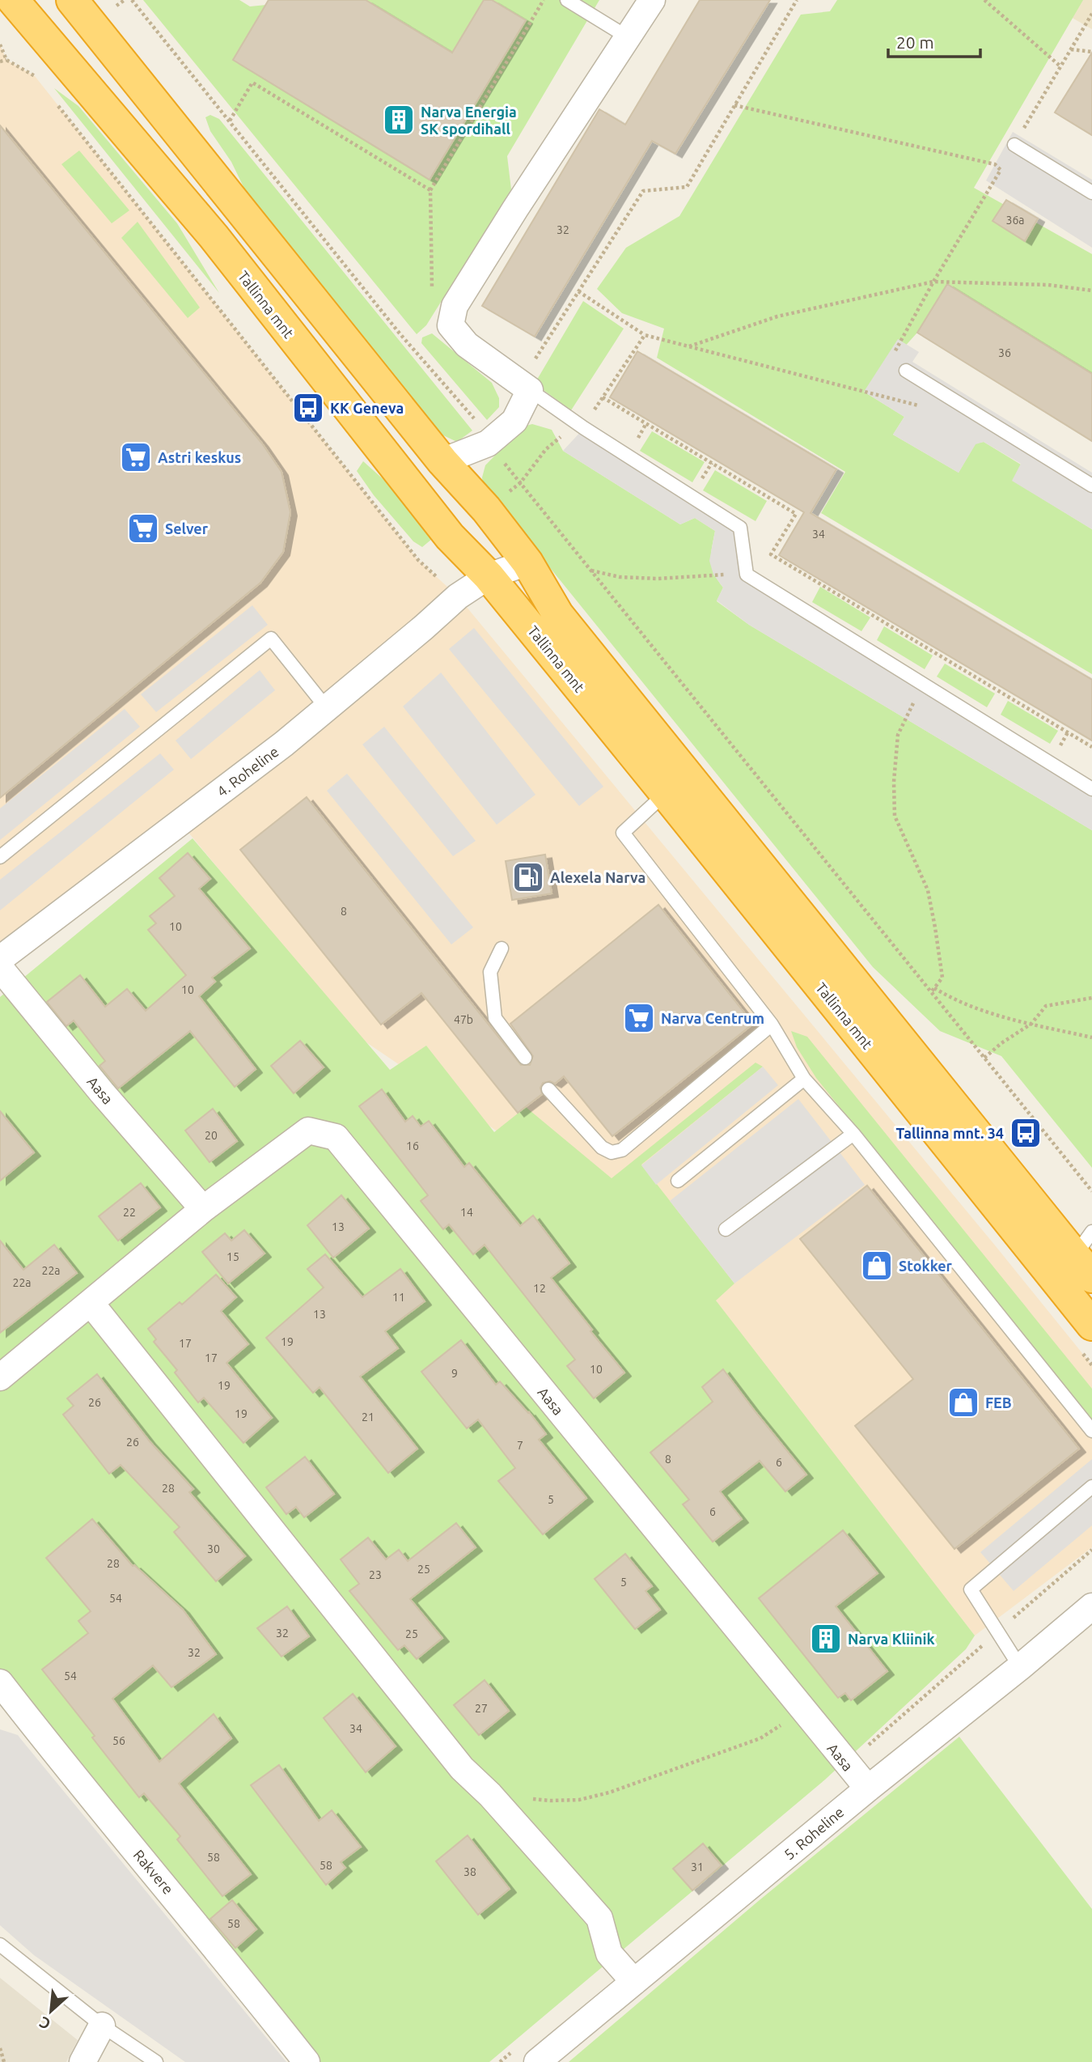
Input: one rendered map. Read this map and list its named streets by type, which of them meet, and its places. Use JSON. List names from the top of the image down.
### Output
{
  "streets": {
    "highway": ["Tallinna mnt"],
    "street": [
      "4. Roheline",
      "Aasa",
      "5. Roheline",
      "Rakvere"
    ]
  },
  "crossings": [
    ["Tallinna mnt", "4. Roheline"],
    ["Aasa", "5. Roheline"]
  ],
  "places": {
    "building": ["Narva Energia SK spordihall", "Narva Kliinik"],
    "bus stop": ["KK Geneva", "Tallinna mnt. 34"],
    "supermarket": ["Astri keskus", "Selver", "Narva Centrum"],
    "fuel station": ["Alexela Narva"],
    "shop": ["Stokker", "FEB"]
  },
  "house_numbers": [
    "36a",
    "32",
    "36",
    "34",
    "8",
    "10",
    "10",
    "47b",
    "20",
    "16",
    "22",
    "14",
    "13",
    "15",
    "22a",
    "22a",
    "12",
    "11",
    "13",
    "19",
    "17",
    "17",
    "10",
    "9",
    "19",
    "26",
    "19",
    "21",
    "26",
    "7",
    "8",
    "6",
    "28",
    "5",
    "6",
    "30",
    "28",
    "25",
    "23",
    "5",
    "54",
    "32",
    "25",
    "32",
    "54",
    "27",
    "34",
    "56",
    "58",
    "58",
    "31",
    "38",
    "58"
  ],
  "scale_bar": "20 m",
  "north": "bottom left"
}
